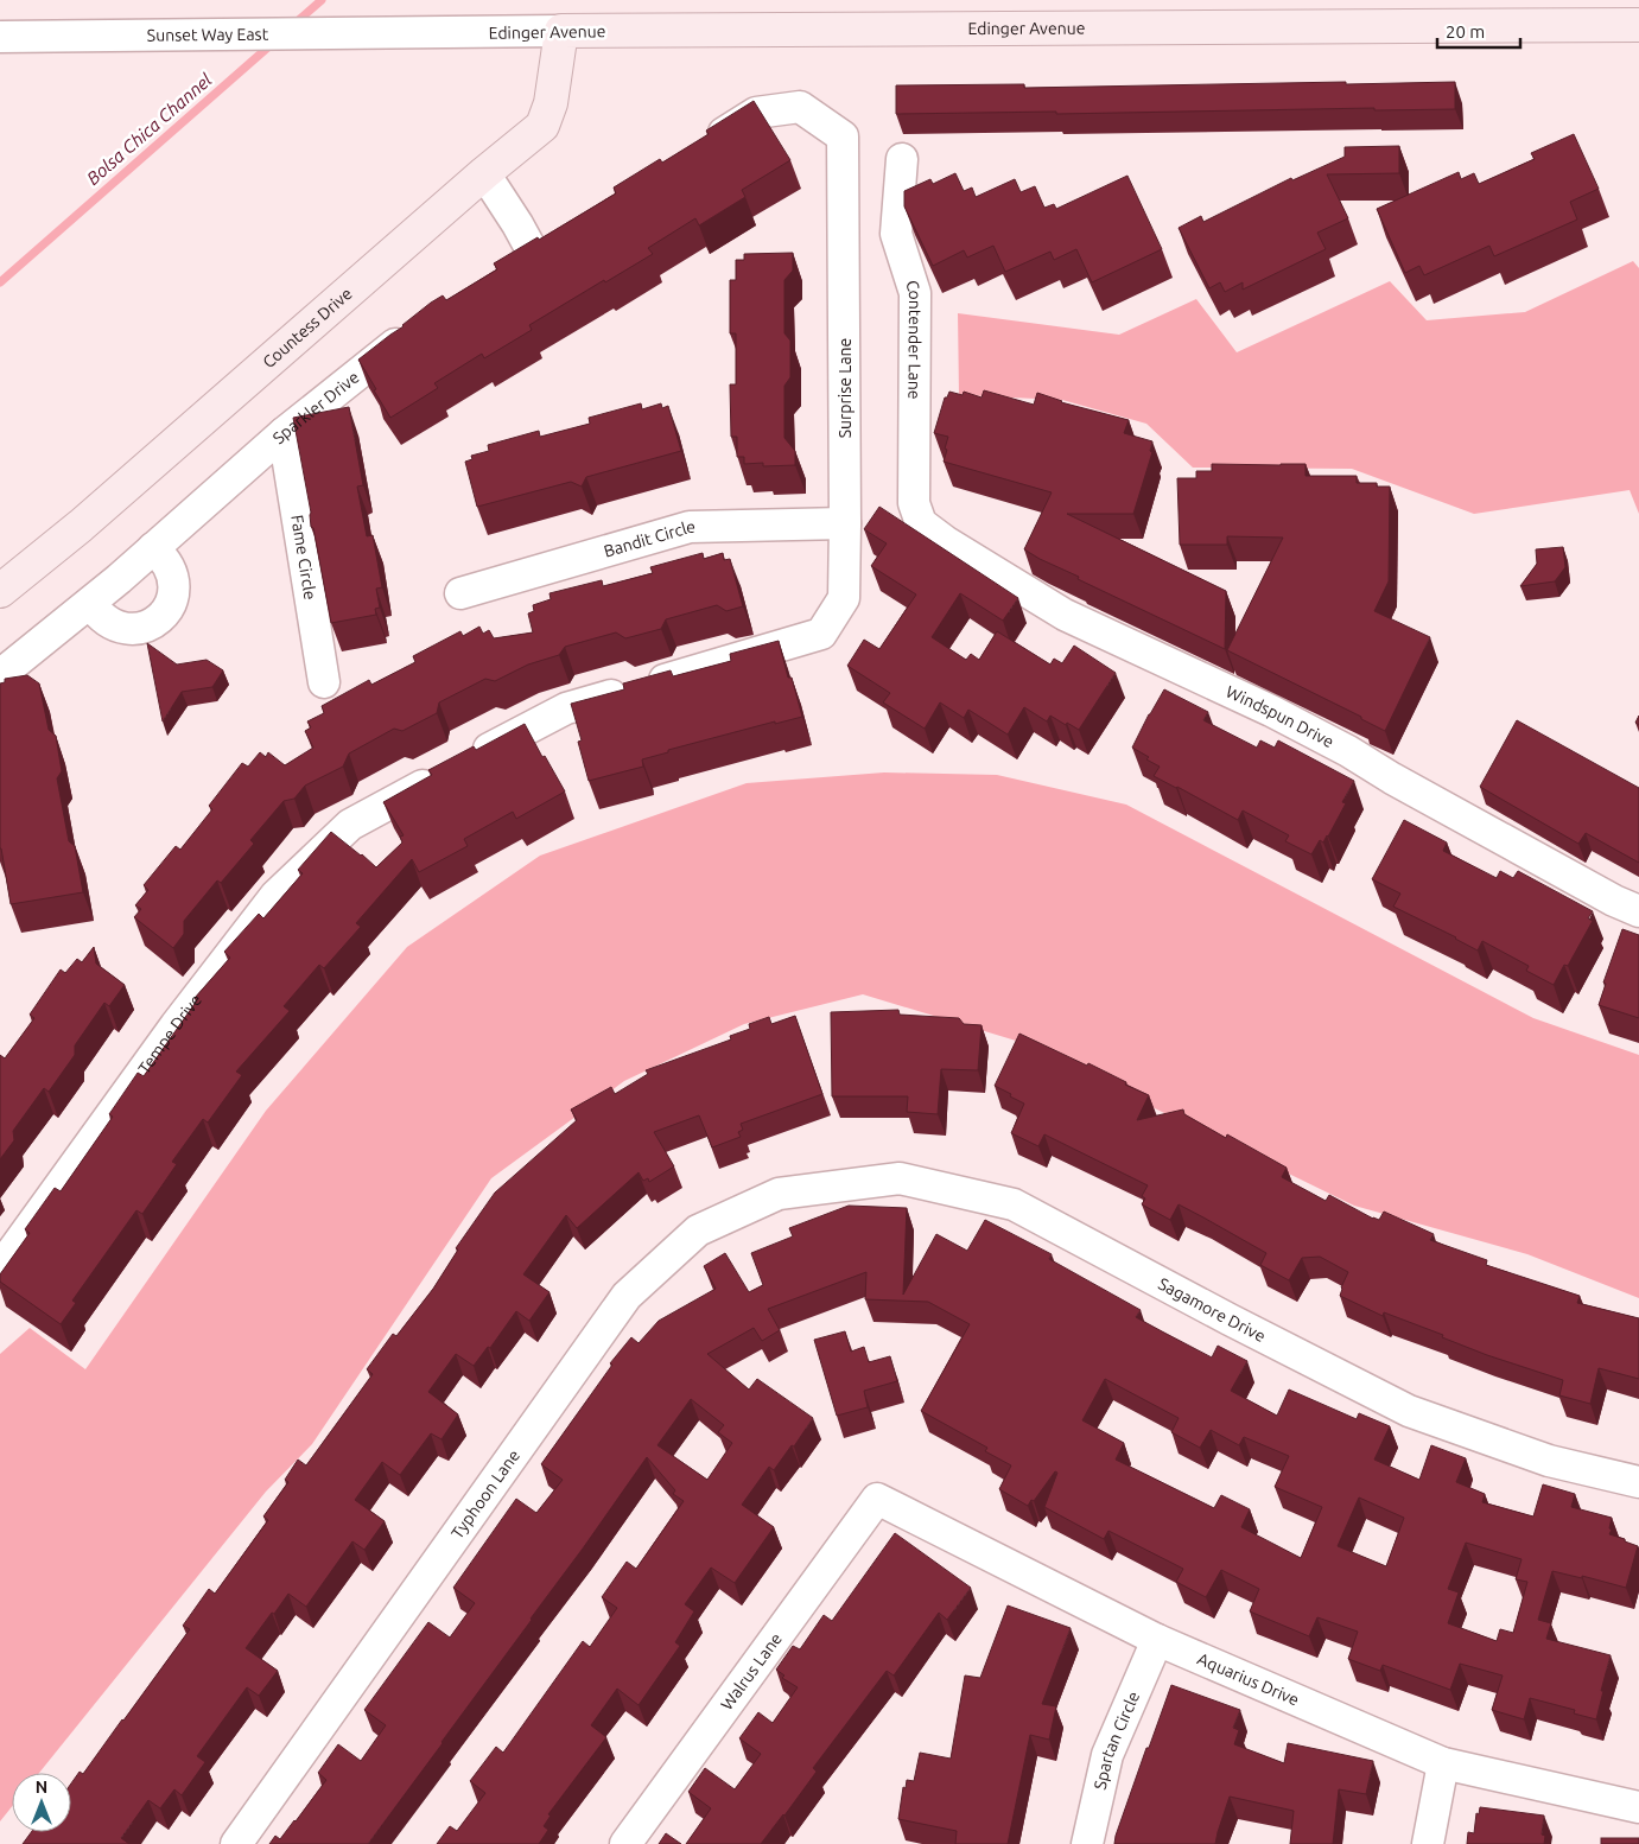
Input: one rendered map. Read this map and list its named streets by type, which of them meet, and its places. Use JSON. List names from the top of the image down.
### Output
{
  "streets": {
    "street": [
      "Edinger Avenue",
      "Sunset Way East",
      "Countess Drive",
      "Contender Lane",
      "Surprise Lane",
      "Sparkler Drive",
      "Bandit Circle",
      "Fame Circle",
      "Windspun Drive",
      "Tempe Drive",
      "Sagamore Drive",
      "Typhoon Lane",
      "Walrus Lane",
      "Aquarius Drive",
      "Spartan Circle"
    ]
  },
  "crossings": [
    ["Edinger Avenue", "Sunset Way East"],
    ["Edinger Avenue", "Countess Drive"],
    ["Contender Lane", "Windspun Drive"],
    ["Surprise Lane", "Bandit Circle"],
    ["Surprise Lane", "Tempe Drive"],
    ["Sparkler Drive", "Fame Circle"],
    ["Sagamore Drive", "Typhoon Lane"],
    ["Walrus Lane", "Aquarius Drive"],
    ["Aquarius Drive", "Spartan Circle"]
  ],
  "water": ["Bolsa Chica Channel"],
  "scale_bar": "20 m",
  "north": "top"
}
